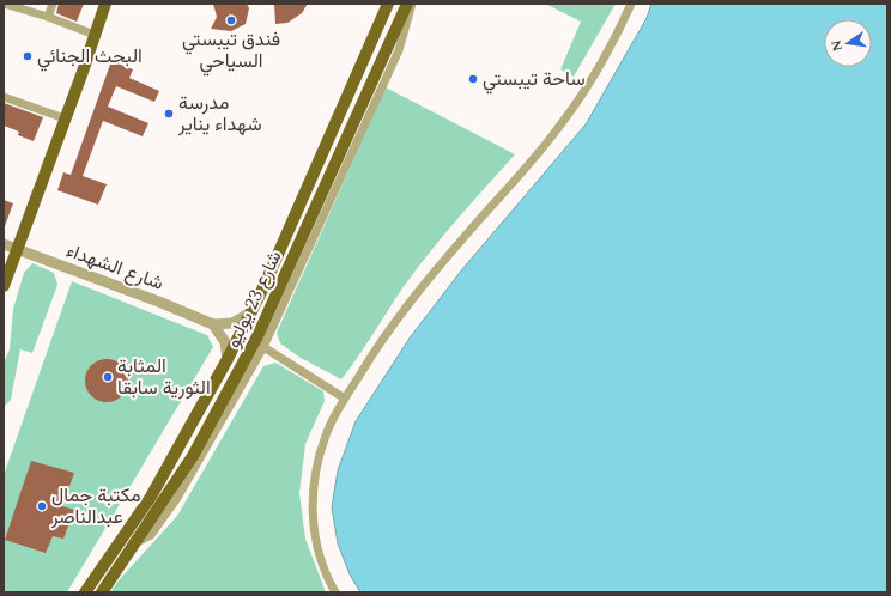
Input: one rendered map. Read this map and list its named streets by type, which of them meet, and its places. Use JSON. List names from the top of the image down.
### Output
{
  "streets": {
    "main road": ["شارع 23 يوليو"],
    "street": ["شارع الشهداء"]
  },
  "places": [
    "فندق تيبستي السياحي",
    "البحث الجنائي",
    "ساحة تيبستي",
    "مدرسة شهداء يناير",
    "المثابة الثورية سابقا",
    "مكتبة جمال عبدالناصر"
  ],
  "north": "left"
}
